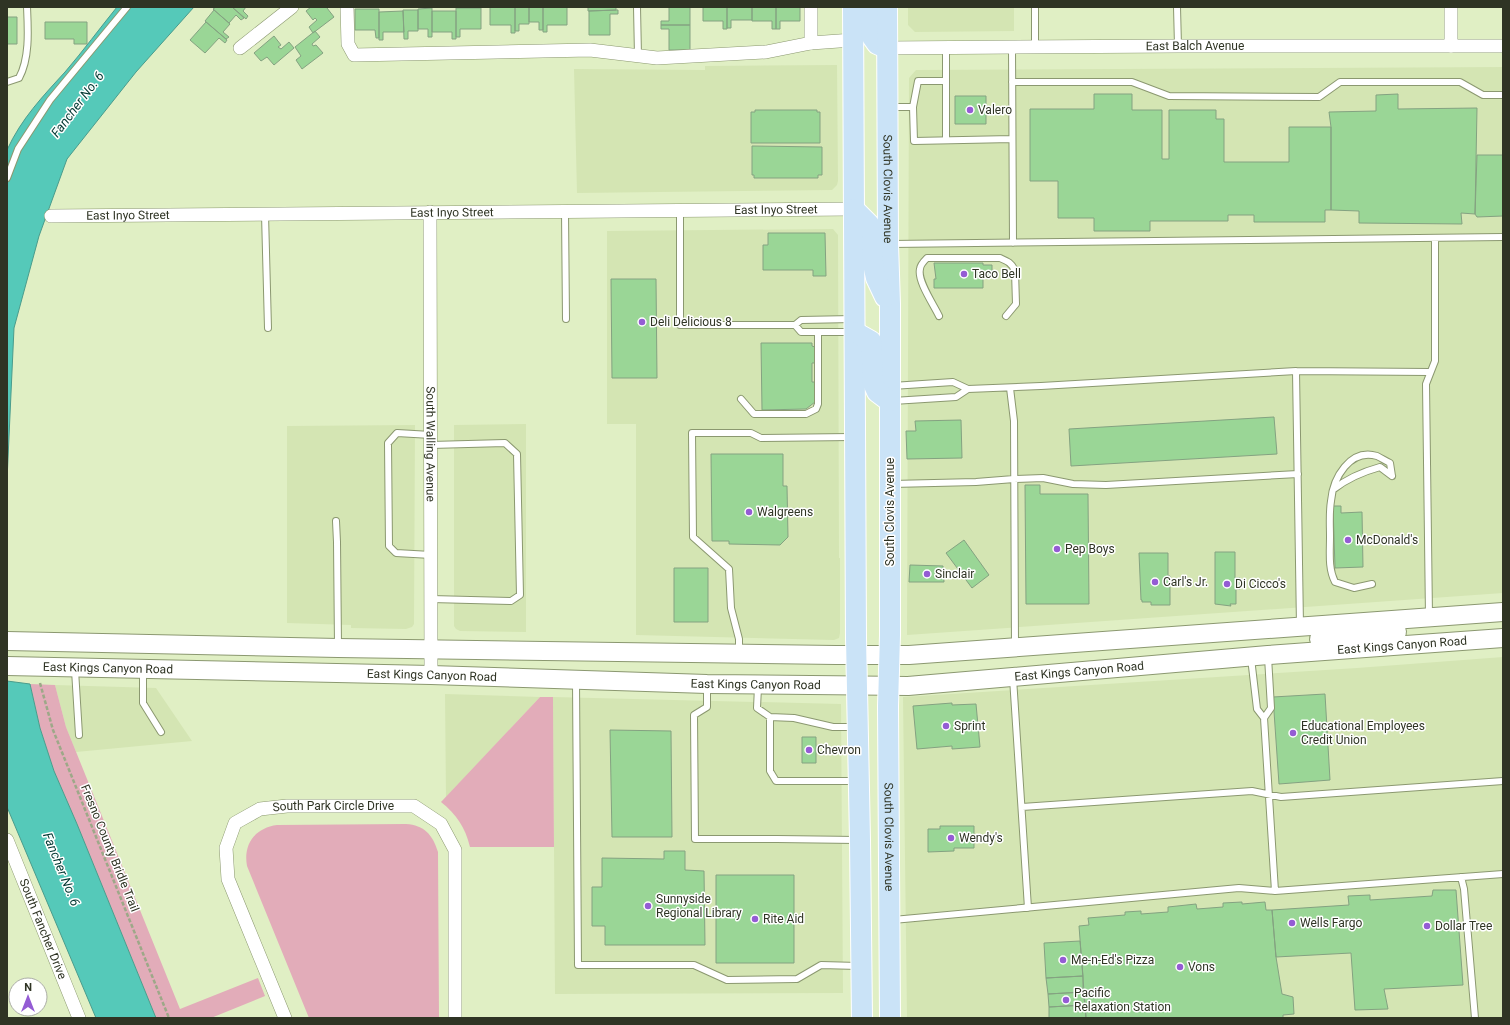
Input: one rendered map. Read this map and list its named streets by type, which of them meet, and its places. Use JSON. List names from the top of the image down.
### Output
{
  "streets": {
    "main road": ["South Clovis Avenue", "East Kings Canyon Road"],
    "street": [
      "East Balch Avenue",
      "East Inyo Street",
      "South Walling Avenue",
      "South Park Circle Drive",
      "South Fancher Drive"
    ],
    "path": ["Fresno County Bridle Trail"]
  },
  "crossings": [
    ["East Balch Avenue", "South Clovis Avenue"],
    ["South Clovis Avenue", "East Kings Canyon Road"],
    ["East Inyo Street", "South Walling Avenue"],
    ["South Walling Avenue", "East Kings Canyon Road"]
  ],
  "water": ["Fancher No. 6"],
  "places": [
    "Valero",
    "Taco Bell",
    "Deli Delicious 8",
    "Walgreens",
    "McDonald's",
    "Pep Boys",
    "Sinclair",
    "Carl's Jr.",
    "Di Cicco's",
    "Sprint",
    "Educational Employees Credit Union",
    "Chevron",
    "Wendy's",
    "Sunnyside Regional Library",
    "Rite Aid",
    "Wells Fargo",
    "Dollar Tree",
    "Me-n-Ed's Pizza",
    "Vons",
    "Pacific Relaxation Station"
  ],
  "north": "top"
}
